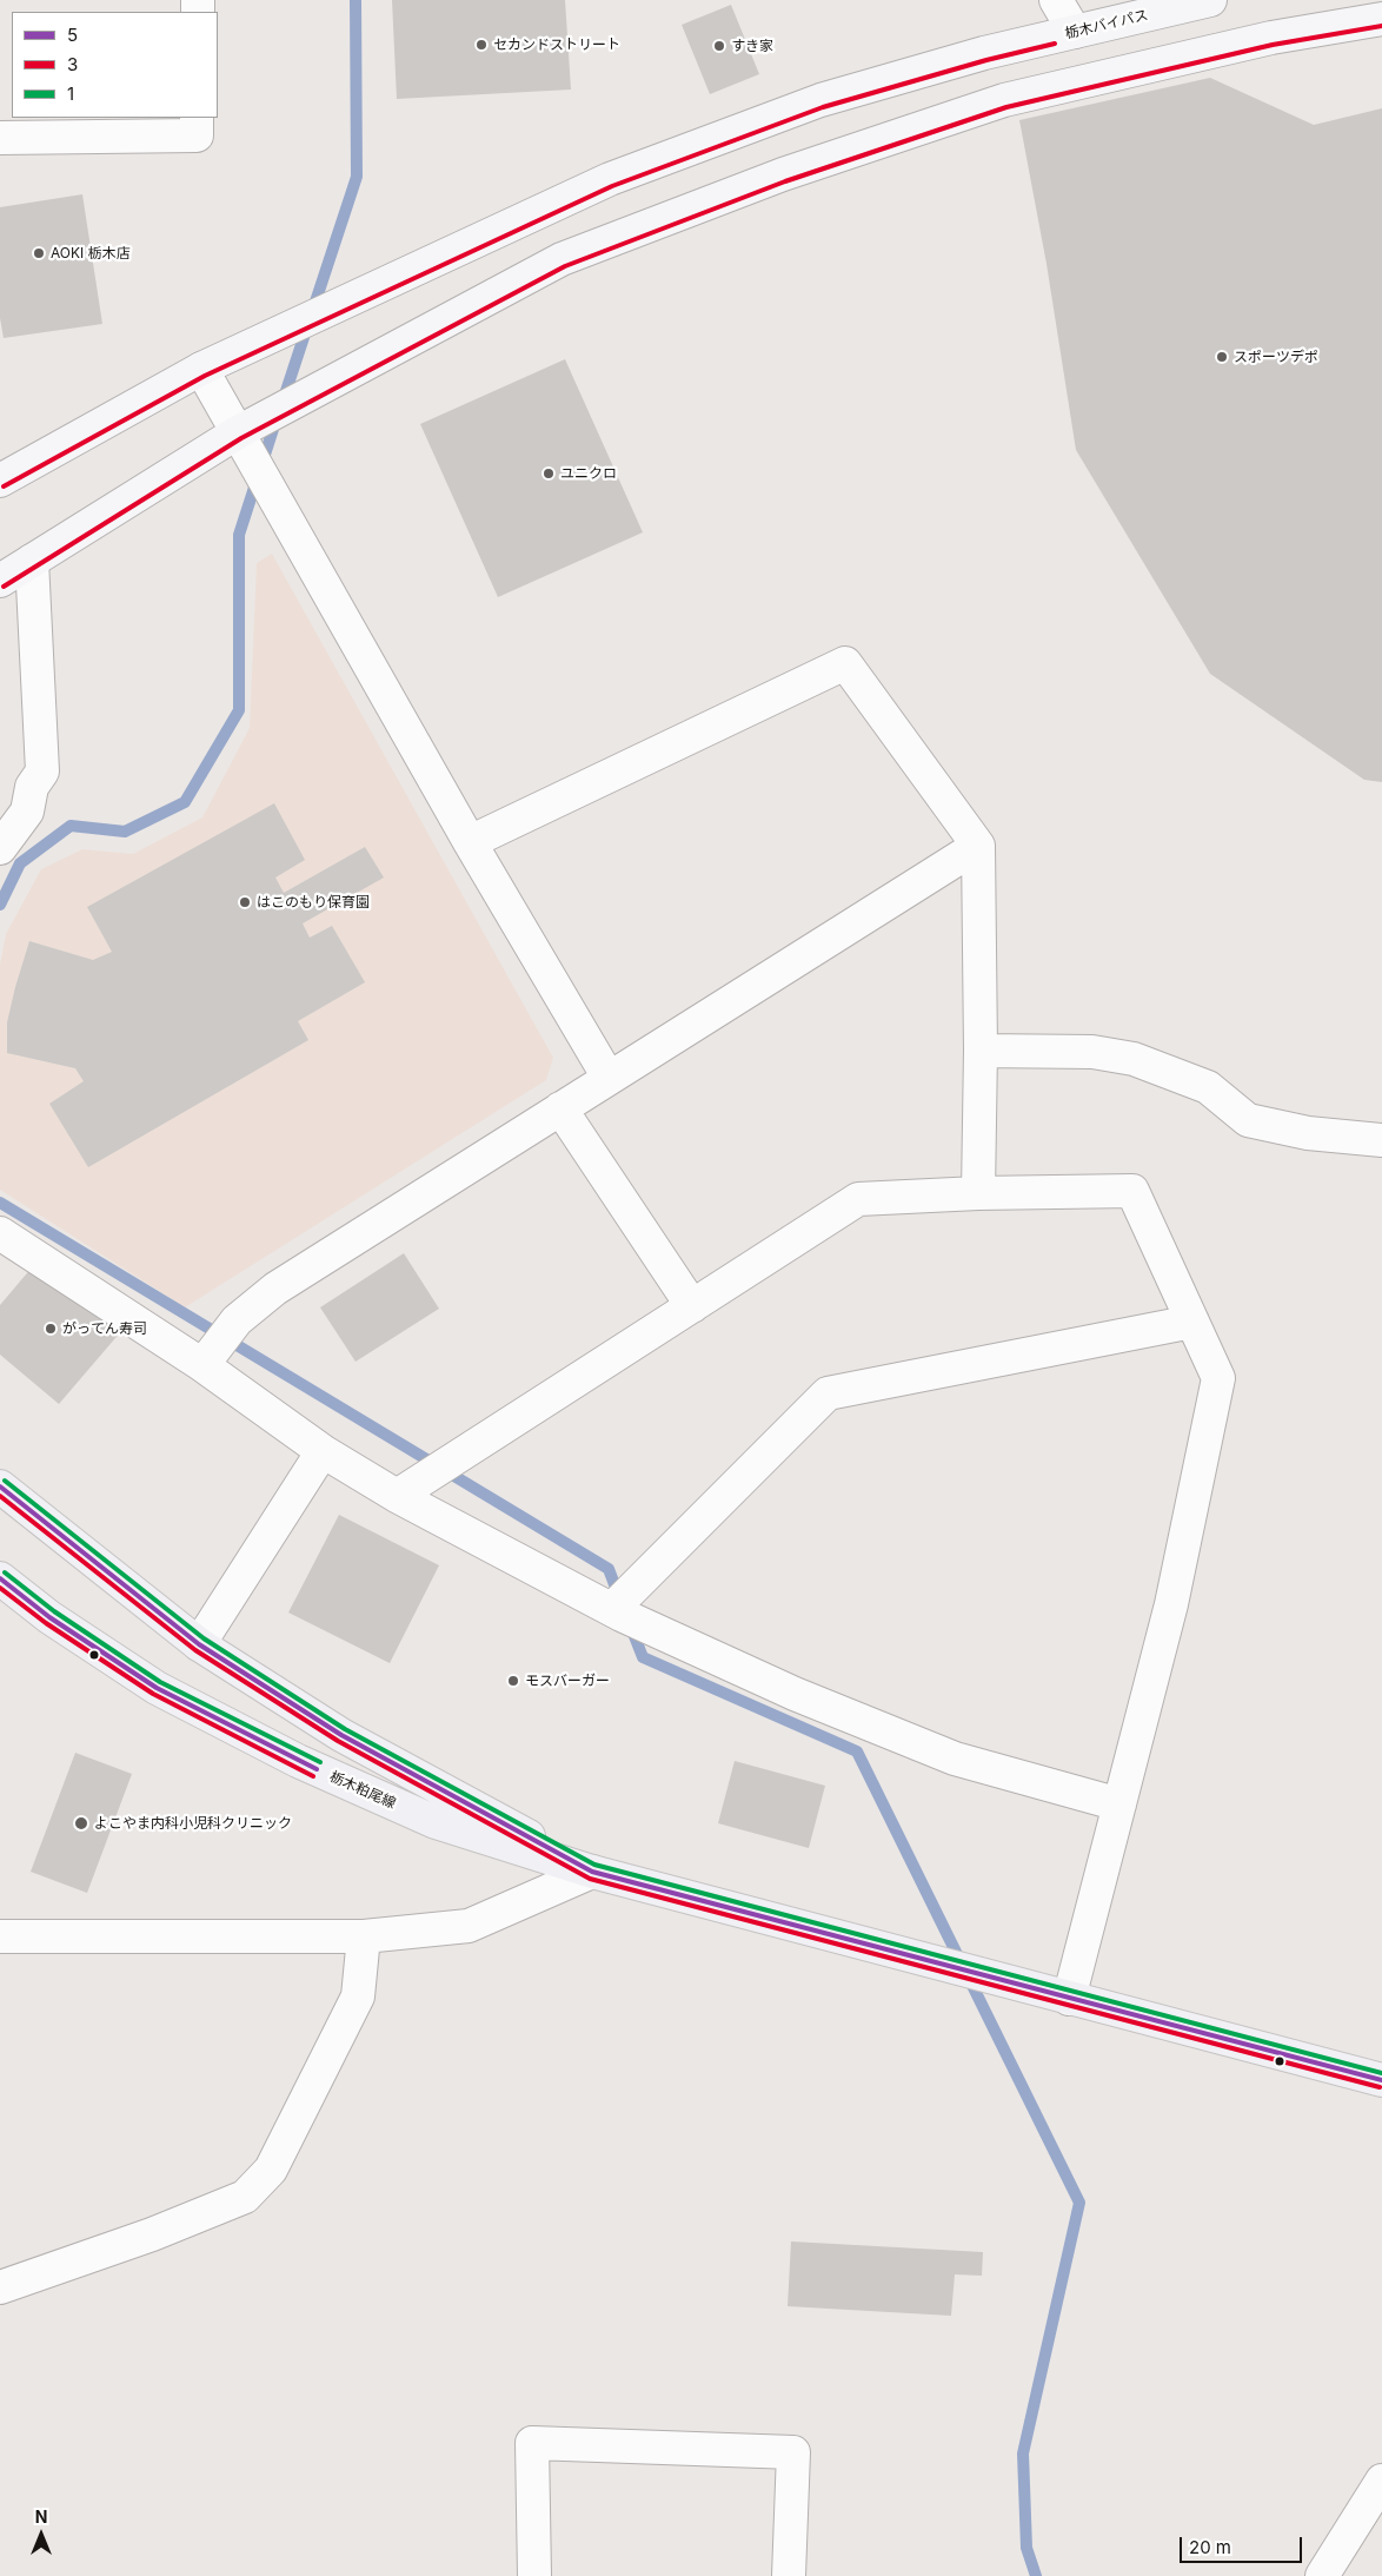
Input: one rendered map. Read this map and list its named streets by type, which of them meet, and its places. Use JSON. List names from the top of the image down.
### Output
{
  "streets": {
    "main road": ["栃木バイパス", "栃木粕尾線"]
  },
  "places": [
    "セカンドストリート",
    "すき家",
    "AOKI 栃木店",
    "スポーツデポ",
    "ユニクロ",
    "はこのもり保育園",
    "がってん寿司",
    "モスバーガー",
    "よこやま内科小児科クリニック"
  ],
  "lines": ["transit line 3", "transit line 1", "transit line 5"],
  "legend": ["5", "3", "1"],
  "scale_bar": "20 m",
  "north": "top"
}
